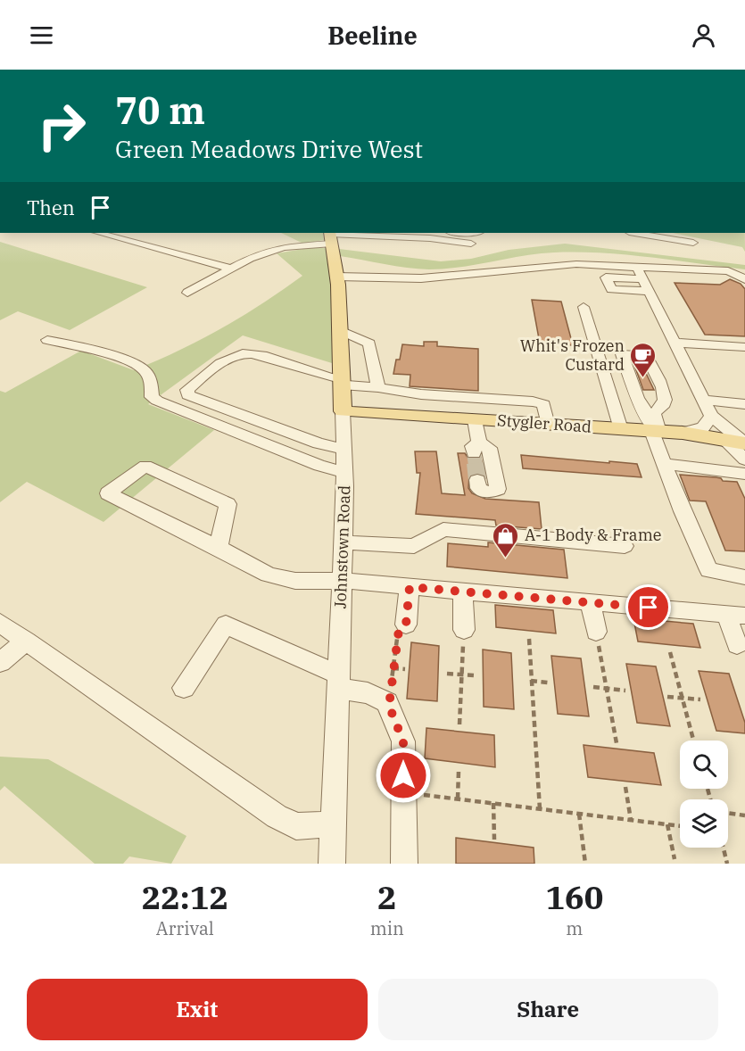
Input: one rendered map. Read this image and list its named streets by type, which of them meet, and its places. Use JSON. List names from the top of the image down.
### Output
{
  "streets": {
    "main road": ["Stygler Road", "Johnstown Road"]
  },
  "crossings": [
    ["Stygler Road", "Johnstown Road"]
  ],
  "places": {
    "cafe": ["Whit's Frozen Custard"],
    "shop": ["A-1 Body & Frame"]
  },
  "page": {
    "header": "Beeline",
    "turn": ["70 m", "Green Meadows Drive West"],
    "then": "Then",
    "eta": [
      "22:12",
      "Arrival",
      "2",
      "min",
      "160",
      "m"
    ],
    "buttons": ["Exit", "Share"]
  }
}
